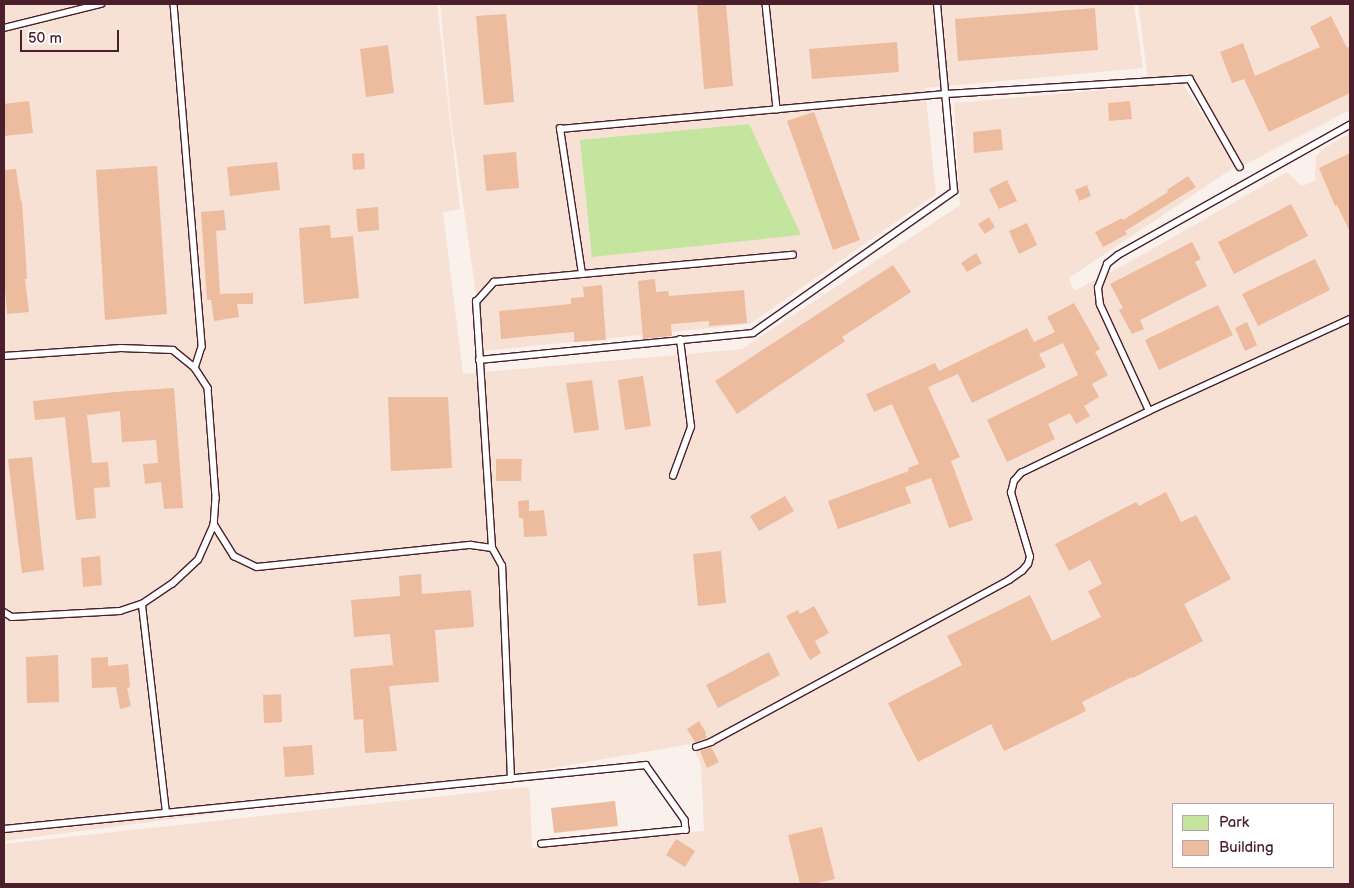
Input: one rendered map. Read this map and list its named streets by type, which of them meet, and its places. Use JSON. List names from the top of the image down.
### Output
{
  "legend": ["Park", "Building"],
  "scale_bar": "50 m"
}
